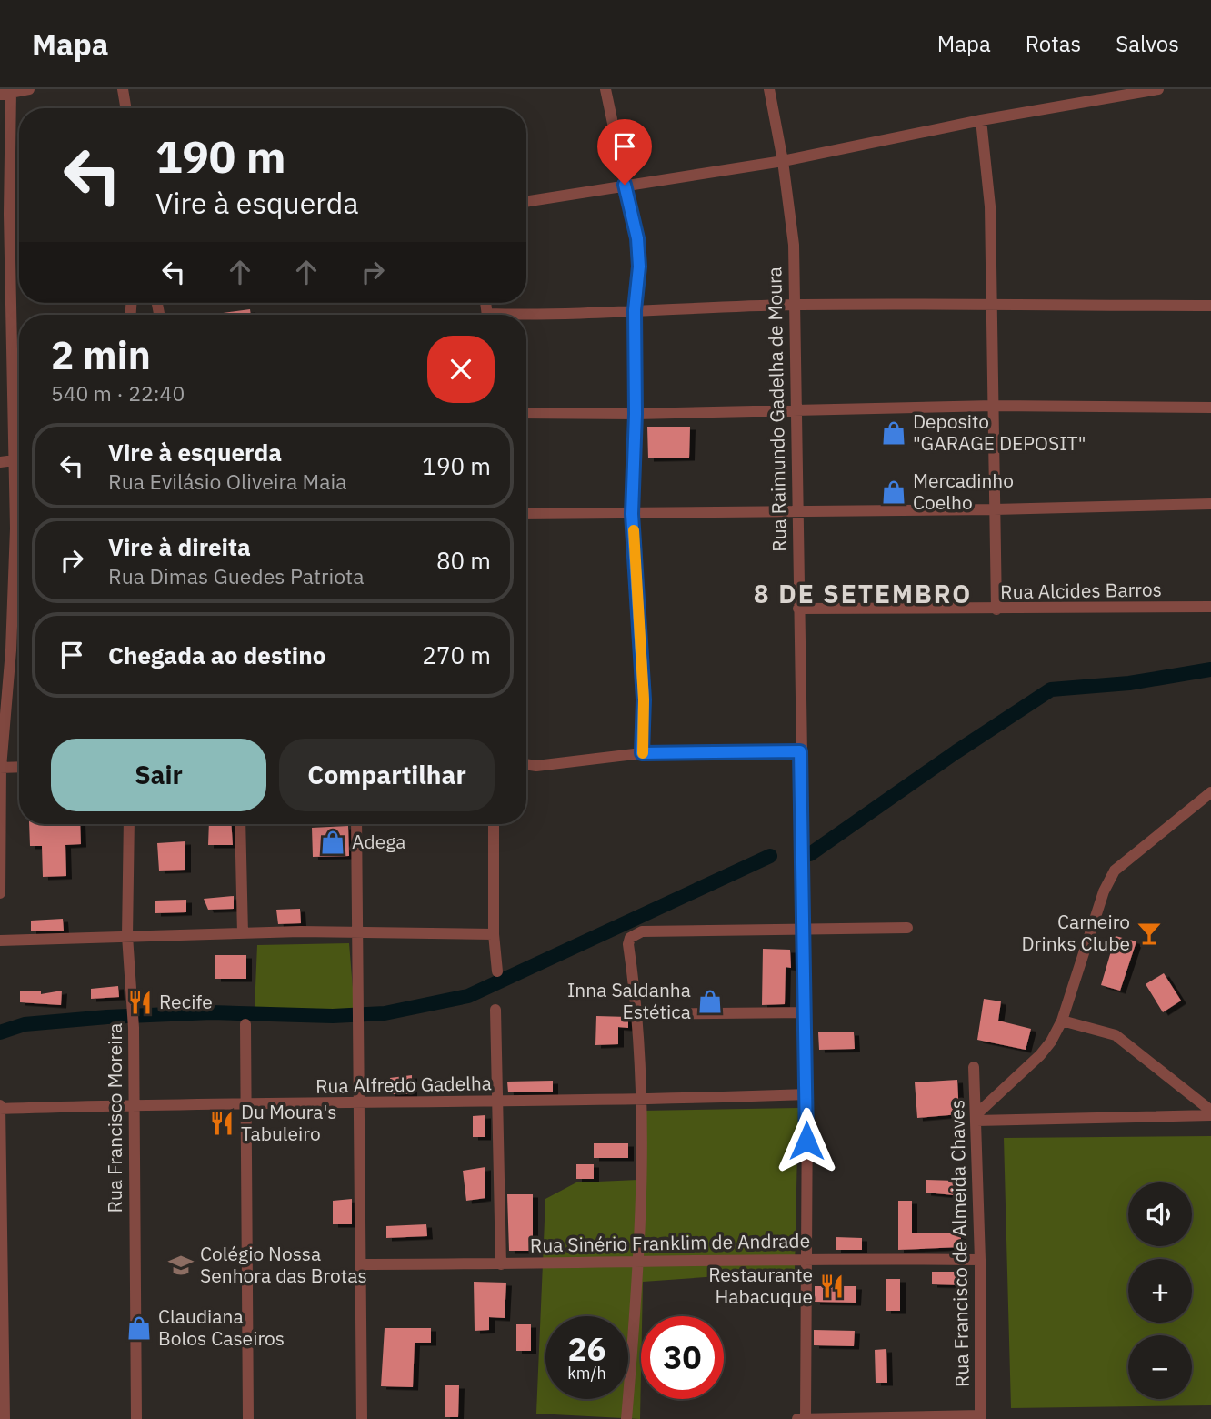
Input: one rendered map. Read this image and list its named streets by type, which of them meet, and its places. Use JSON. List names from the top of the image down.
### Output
{
  "streets": {
    "street": [
      "Rua Raimundo Gadelha de Moura",
      "Rua Alcides Barros",
      "Rua Alfredo Gadelha",
      "Rua Francisco Moreira",
      "Rua Sinério Franklim de Andrade",
      "Rua Francisco de Almeida Chaves"
    ]
  },
  "crossings": [
    ["Rua Raimundo Gadelha de Moura", "Rua Alcides Barros"],
    ["Rua Raimundo Gadelha de Moura", "Rua Alfredo Gadelha"],
    ["Rua Raimundo Gadelha de Moura", "Rua Sinério Franklim de Andrade"],
    ["Rua Alfredo Gadelha", "Rua Francisco Moreira"],
    ["Rua Sinério Franklim de Andrade", "Rua Francisco de Almeida Chaves"]
  ],
  "districts": ["8 DE SETEMBRO"],
  "places": {
    "shop": [
      "Deposito \"GARAGE DEPOSIT\"",
      "Mercadinho Coelho",
      "Adega",
      "Inna Saldanha Estética",
      "Claudiana Bolos Caseiros"
    ],
    "bar": ["Carneiro Drinks Clube"],
    "restaurant": ["Recife", "Du Moura's Tabuleiro", "Restaurante Habacuque"],
    "school or university": ["Colégio Nossa Senhora das Brotas"]
  },
  "page": {
    "header": "Mapa",
    "nav": ["Mapa", "Rotas", "Salvos"],
    "turn": ["190 m", "Vire à esquerda"],
    "heading": ["2 min", "540 m · 22:40"],
    "list": [
      {
        "name": "Vire à esquerda",
        "note": "Rua Evilásio Oliveira Maia",
        "value": "190 m"
      },
      {
        "name": "Vire à direita",
        "note": "Rua Dimas Guedes Patriota",
        "value": "80 m"
      },
      {
        "name": "Chegada ao destino",
        "value": "270 m"
      }
    ],
    "buttons": ["Sair", "Compartilhar"],
    "map_buttons": ["+", "−"],
    "speed": "26 km/h",
    "limit": "30"
  }
}
